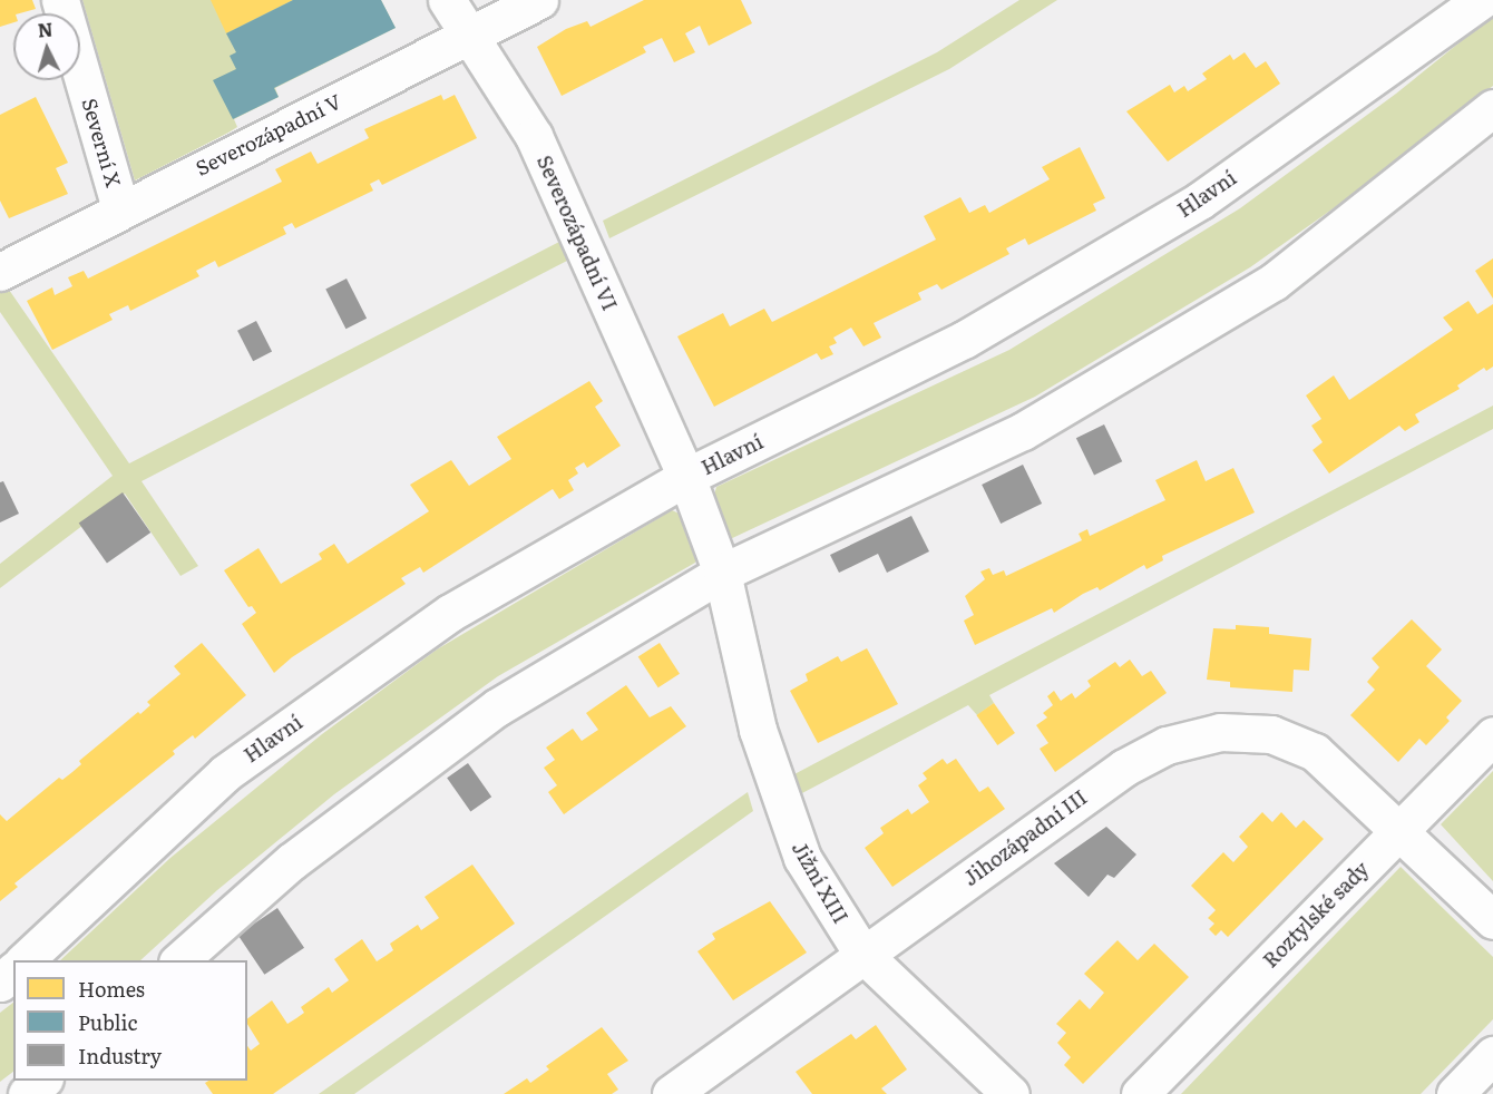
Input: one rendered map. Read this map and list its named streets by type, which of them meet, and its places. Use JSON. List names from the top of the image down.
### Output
{
  "streets": {
    "street": [
      "Severozápadní V",
      "Severní X",
      "Hlavní",
      "Severozápadní VI",
      "Jihozápadní III",
      "Jižní XIII",
      "Roztylské sady"
    ]
  },
  "crossings": [
    ["Severozápadní V", "Severní X"],
    ["Severozápadní V", "Severozápadní VI"],
    ["Hlavní", "Severozápadní VI"],
    ["Severozápadní VI", "Jižní XIII"],
    ["Jihozápadní III", "Jižní XIII"],
    ["Jihozápadní III", "Roztylské sady"]
  ],
  "legend": ["Homes", "Public", "Industry"],
  "north": "top"
}
